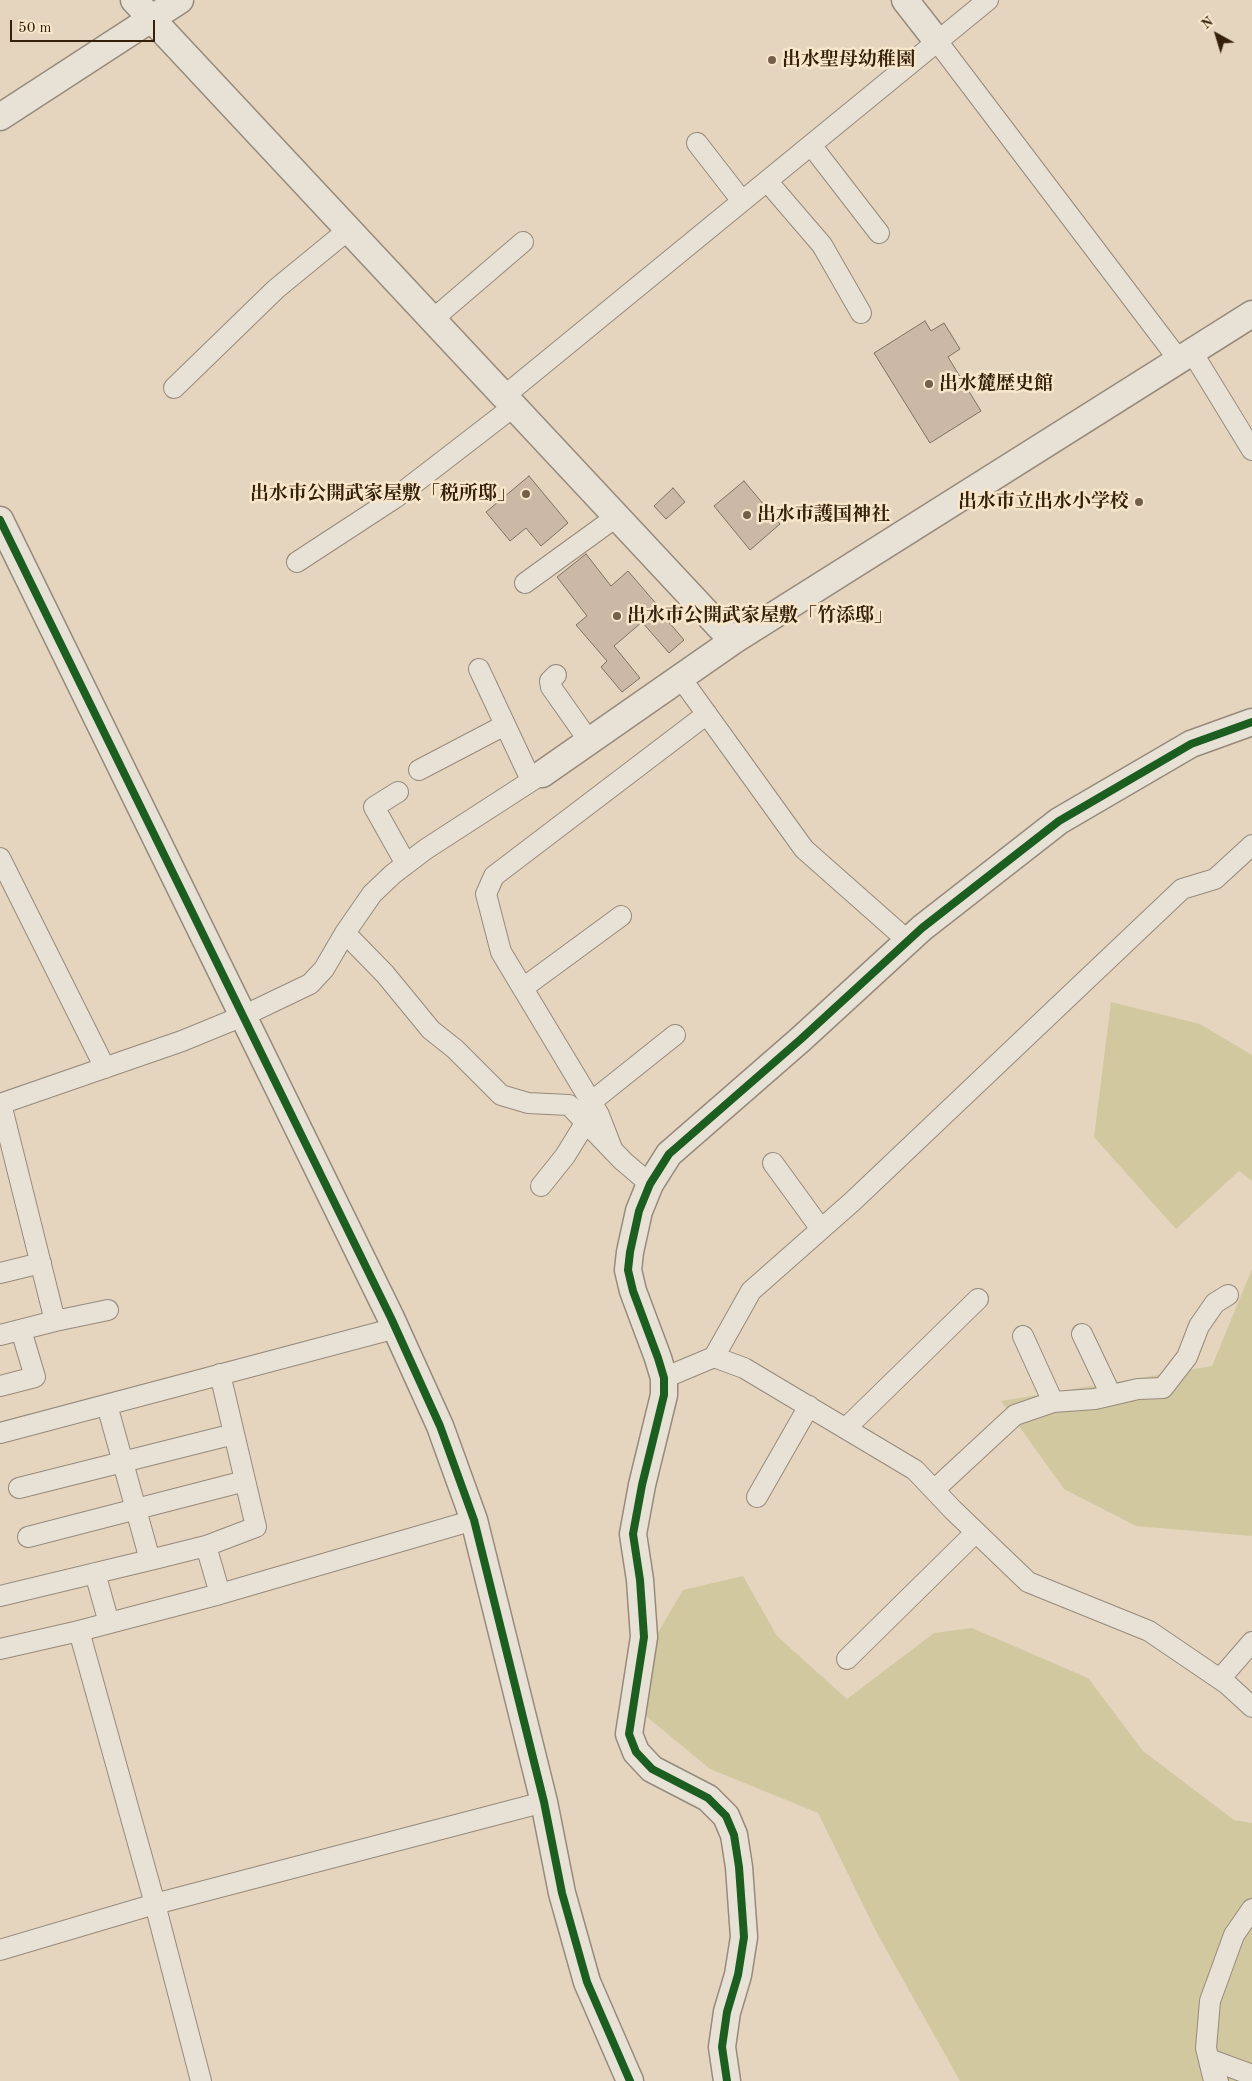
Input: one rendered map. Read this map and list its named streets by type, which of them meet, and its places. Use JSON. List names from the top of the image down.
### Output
{
  "places": [
    "出水聖母幼稚園",
    "出水麓歴史館",
    "出水市公開武家屋敷「税所邸」",
    "出水市立出水小学校",
    "出水市護国神社",
    "出水市公開武家屋敷「竹添邸」"
  ],
  "scale_bar": "50 m",
  "north": "top left"
}
